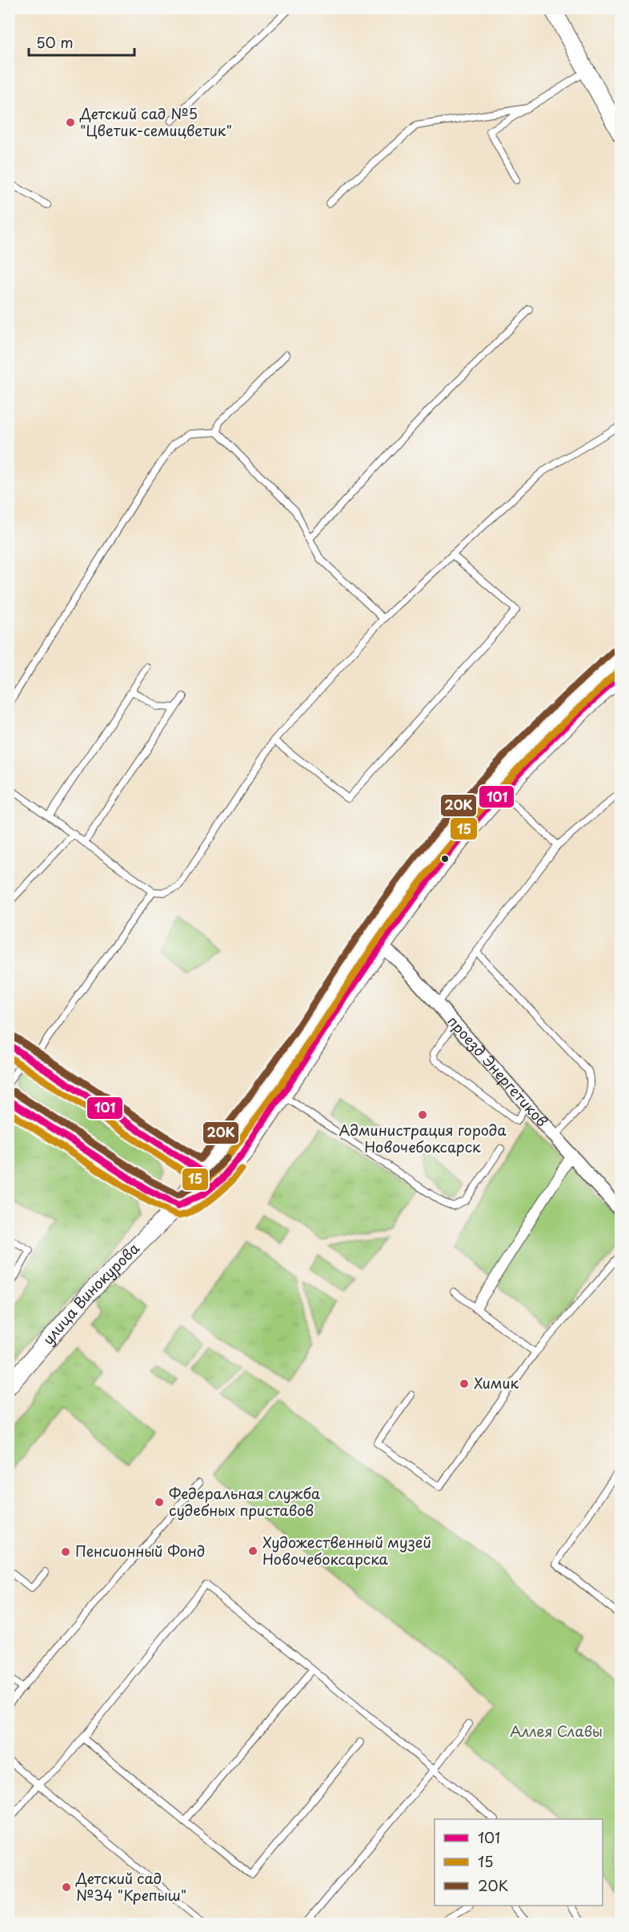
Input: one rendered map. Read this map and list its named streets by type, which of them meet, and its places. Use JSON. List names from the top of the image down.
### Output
{
  "streets": {
    "main road": ["улица Винокурова"],
    "street": ["проезд Энергетиков"]
  },
  "crossings": [
    ["проезд Энергетиков", "улица Винокурова"]
  ],
  "parks": ["Аллея Славы"],
  "places": [
    "Детский сад №5 \"Цветик-семицветик\"",
    "Администрация города Новочебоксарск",
    "Химик",
    "Федеральная служба судебных приставов",
    "Художественный музей Новочебоксарска",
    "Пенсионный Фонд",
    "Детский сад №34 \"Крепыш\""
  ],
  "lines": ["transit line 20К", "transit line 15", "transit line 101"],
  "legend": ["101", "15", "20К"],
  "scale_bar": "50 m"
}
